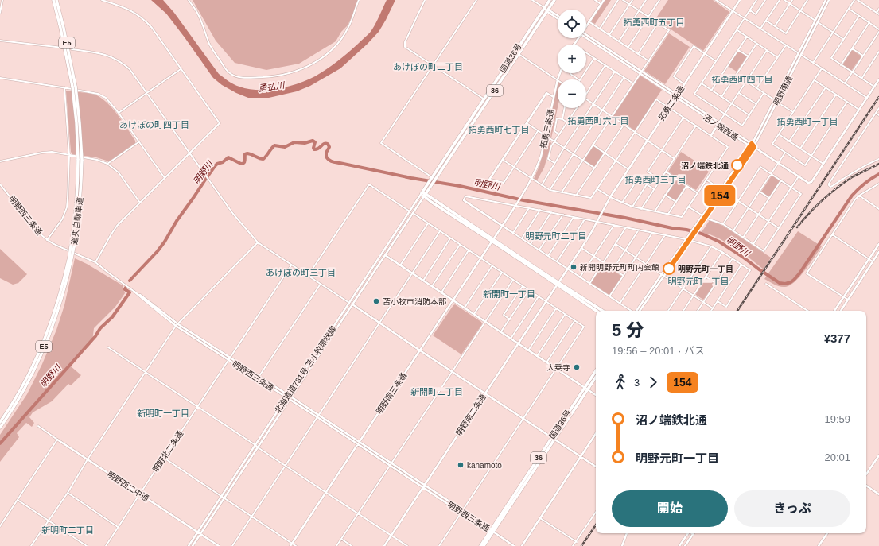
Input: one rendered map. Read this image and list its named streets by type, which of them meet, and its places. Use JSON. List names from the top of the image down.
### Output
{
  "streets": {
    "highway": [
      "E5",
      "国道36号",
      "36",
      "道央自動車道"
    ],
    "street": [
      "明野南通",
      "拓勇二条通",
      "沼ノ端西通",
      "拓勇三条通",
      "明野西三条通",
      "北海道道781号 苫小牧環状線",
      "明野南三条通",
      "明野南二条通",
      "明野北二条通",
      "明野西二中通"
    ]
  },
  "crossings": [
    ["国道36号", "明野西三条通"],
    ["国道36号", "北海道道781号 苫小牧環状線"],
    ["明野南通", "沼ノ端西通"],
    ["拓勇二条通", "沼ノ端西通"],
    ["明野西三条通", "北海道道781号 苫小牧環状線"],
    ["明野西三条通", "明野南三条通"],
    ["明野西三条通", "明野南二条通"],
    ["明野西三条通", "明野北二条通"],
    ["北海道道781号 苫小牧環状線", "明野西二中通"],
    ["明野北二条通", "明野西二中通"]
  ],
  "districts": [
    "拓勇西町五丁目",
    "あけぼの町二丁目",
    "拓勇西町四丁目",
    "拓勇西町六丁目",
    "拓勇西町一丁目",
    "あけぼの町四丁目",
    "拓勇西町七丁目",
    "拓勇西町三丁目",
    "明野元町二丁目",
    "あけぼの町三丁目",
    "明野元町一丁目",
    "新開町一丁目",
    "新開町二丁目",
    "新明町一丁目",
    "新明町二丁目"
  ],
  "water": ["勇払川", "明野川"],
  "places": [
    "沼ノ端鉄北通",
    "新開明野元町町内会館",
    "明野元町一丁目",
    "苫小牧市消防本部",
    "大乗寺",
    "kanamoto"
  ],
  "lines": ["bus line 154"],
  "page": {
    "on_map": "154",
    "map_buttons": ["+", "−"],
    "heading": ["5 分", "19:56 – 20:01 · バス", "¥377"],
    "legs": ["3", "154"],
    "list": [
      {
        "name": "沼ノ端鉄北通",
        "value": "19:59"
      },
      {
        "name": "明野元町一丁目",
        "value": "20:01"
      }
    ],
    "buttons": ["開始", "きっぷ"]
  }
}
